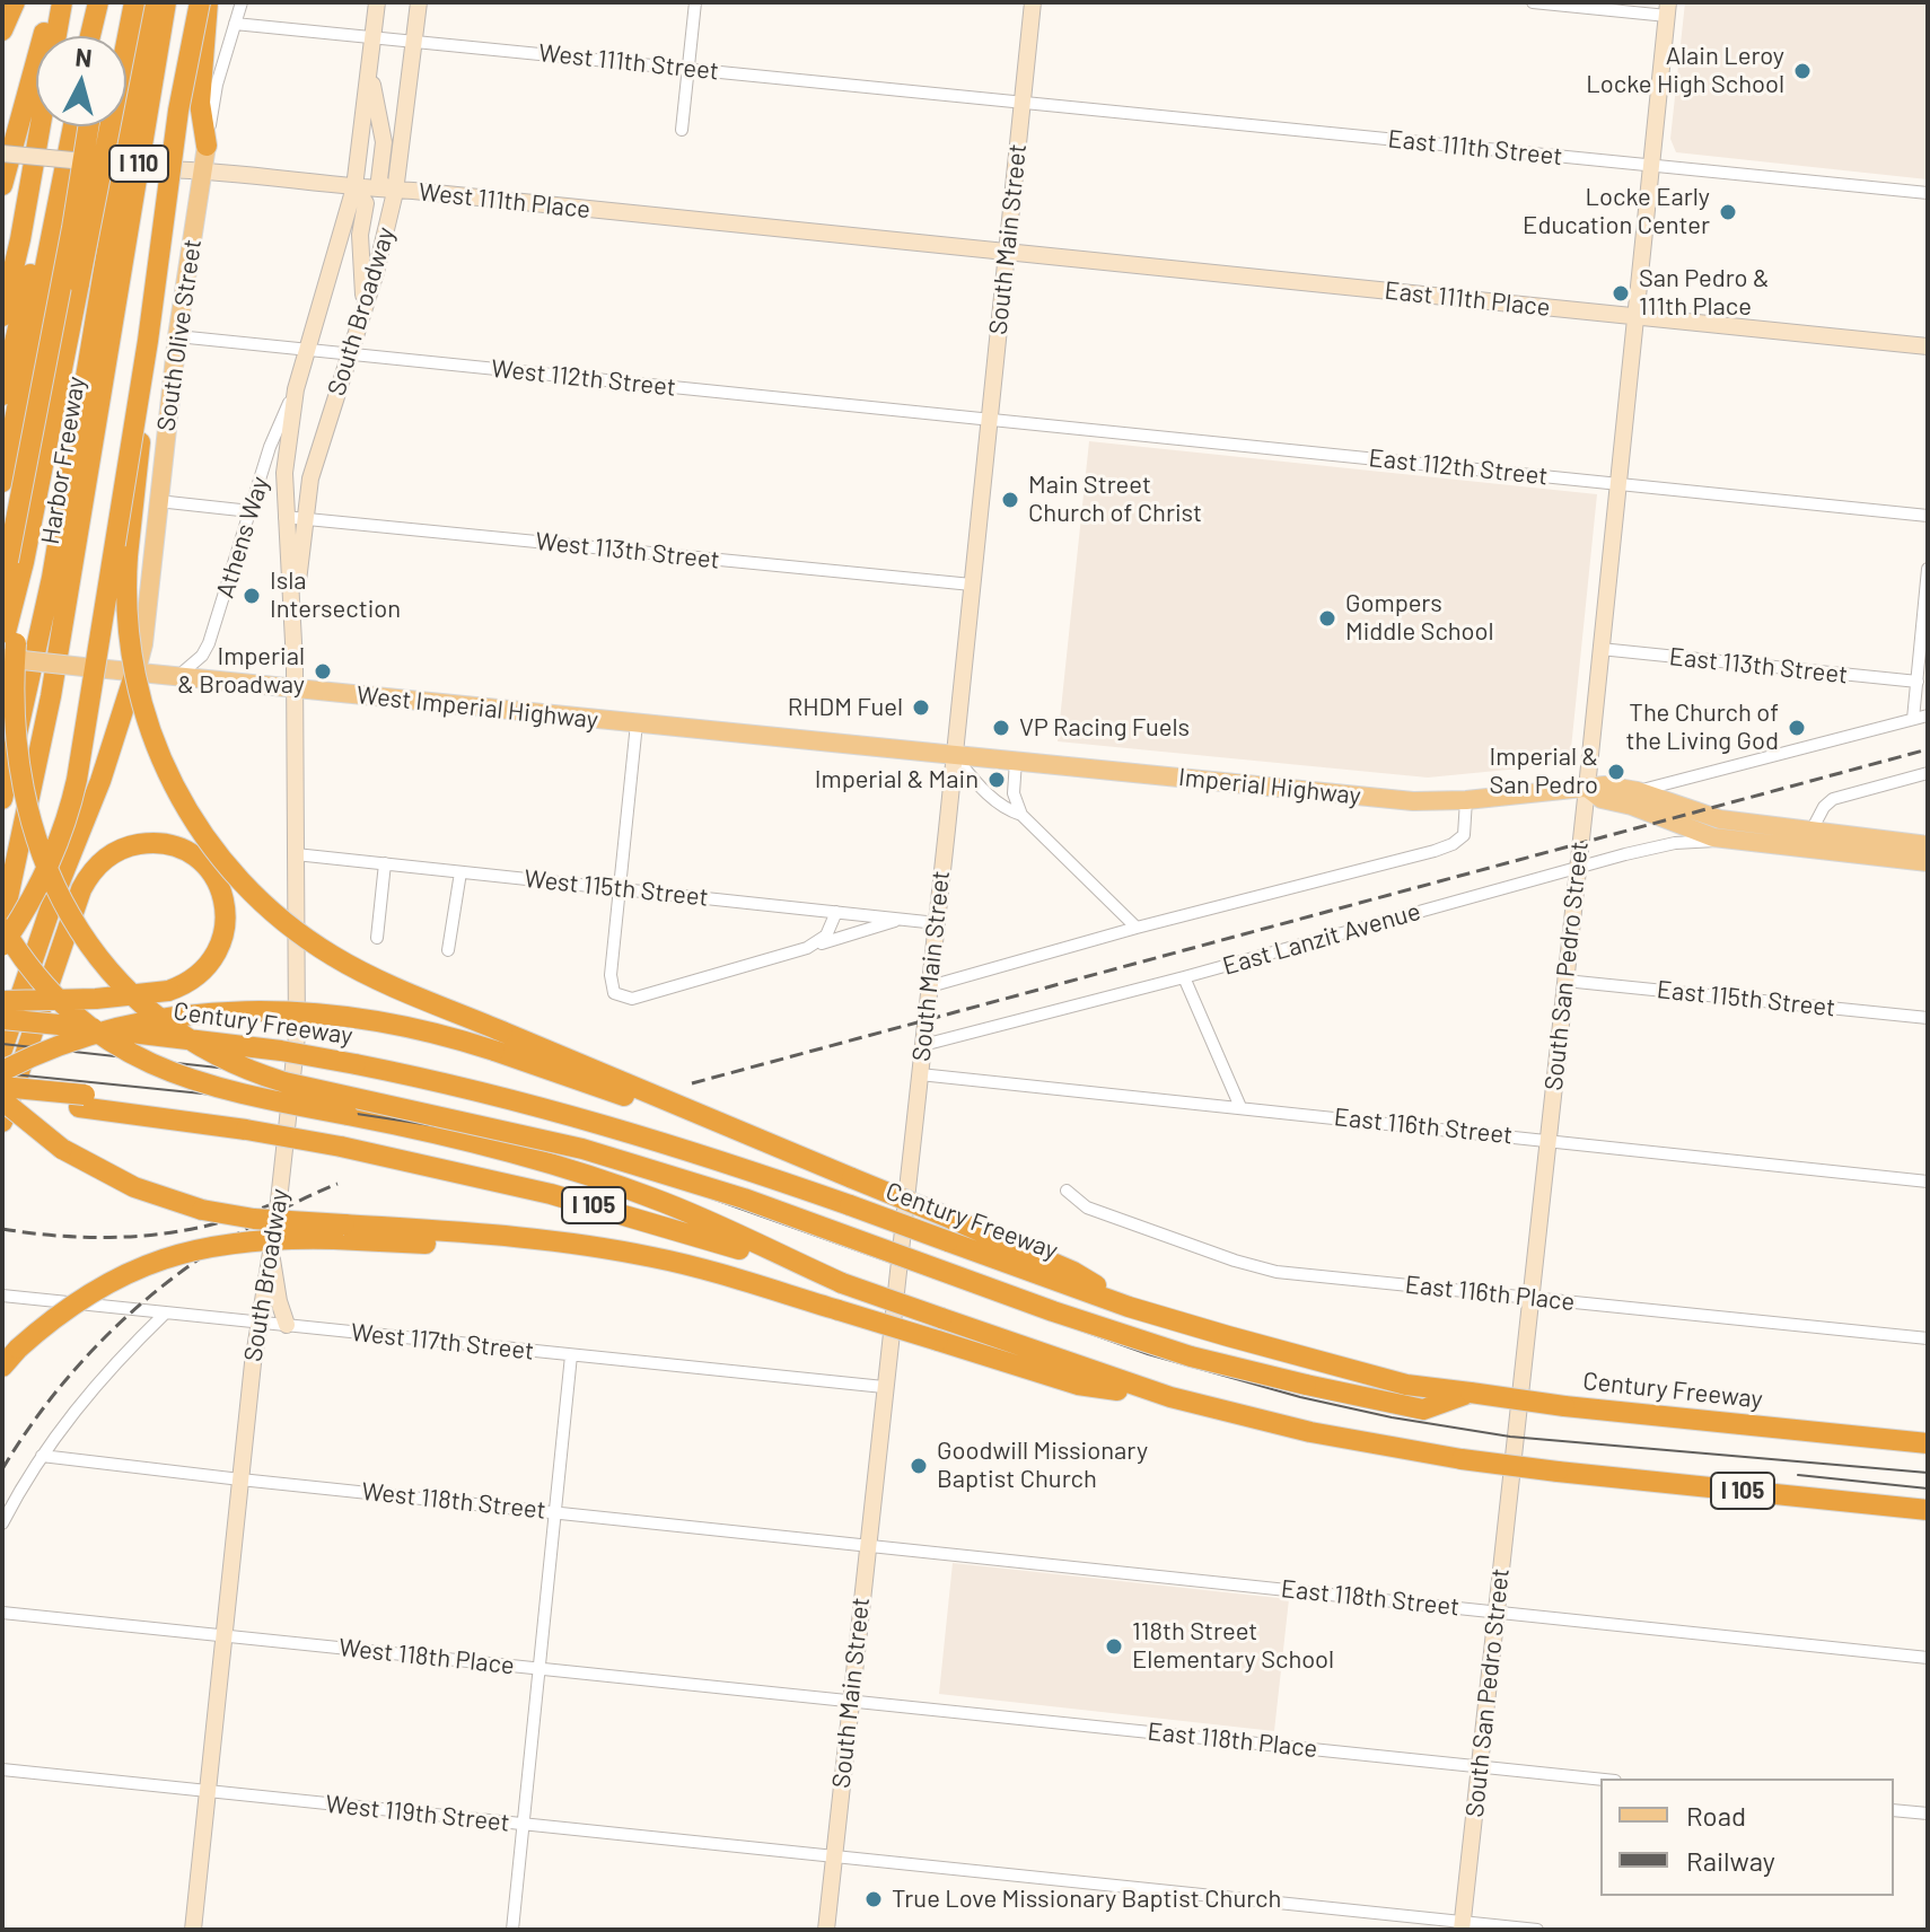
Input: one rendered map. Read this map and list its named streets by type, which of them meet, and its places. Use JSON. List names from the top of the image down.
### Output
{
  "streets": {
    "highway": [
      "I 110",
      "Harbor Freeway",
      "Century Freeway",
      "I 105"
    ],
    "main road": [
      "West 111th Place",
      "South Main Street",
      "East 111th Place",
      "South Broadway",
      "South Olive Street",
      "West Imperial Highway",
      "Imperial Highway",
      "South San Pedro Street"
    ],
    "street": [
      "West 111th Street",
      "East 111th Street",
      "West 112th Street",
      "East 112th Street",
      "Athens Way",
      "West 113th Street",
      "East 113th Street",
      "West 115th Street",
      "East Lanzit Avenue",
      "East 115th Street",
      "East 116th Street",
      "East 116th Place",
      "West 117th Street",
      "West 118th Street",
      "East 118th Street",
      "West 118th Place",
      "East 118th Place",
      "West 119th Street"
    ]
  },
  "crossings": [
    ["West 111th Street", "East 111th Street"],
    ["West 111th Street", "South Main Street"],
    ["West 111th Street", "South Broadway"],
    ["West 111th Street", "South Olive Street"],
    ["East 111th Street", "South Main Street"],
    ["East 111th Street", "South San Pedro Street"],
    ["West 111th Place", "South Main Street"],
    ["West 111th Place", "East 111th Place"],
    ["West 111th Place", "South Broadway"],
    ["West 111th Place", "South Olive Street"],
    ["South Main Street", "East 111th Place"],
    ["South Main Street", "West 112th Street"],
    ["South Main Street", "East 112th Street"],
    ["South Main Street", "West 113th Street"],
    ["South Main Street", "West Imperial Highway"],
    ["South Main Street", "Imperial Highway"],
    ["South Main Street", "West 115th Street"],
    ["South Main Street", "East Lanzit Avenue"],
    ["South Main Street", "East 116th Street"],
    ["South Main Street", "West 117th Street"],
    ["South Main Street", "West 118th Street"],
    ["South Main Street", "East 118th Street"],
    ["South Main Street", "West 118th Place"],
    ["South Main Street", "East 118th Place"],
    ["South Main Street", "West 119th Street"],
    ["East 111th Place", "South San Pedro Street"],
    ["South Broadway", "West 112th Street"],
    ["South Broadway", "Athens Way"],
    ["South Broadway", "West 113th Street"],
    ["South Broadway", "West Imperial Highway"],
    ["South Broadway", "West 115th Street"],
    ["South Broadway", "West 117th Street"],
    ["South Broadway", "West 118th Street"],
    ["South Broadway", "West 118th Place"],
    ["South Broadway", "West 119th Street"],
    ["South Olive Street", "West 112th Street"],
    ["South Olive Street", "West Imperial Highway"],
    ["West 112th Street", "East 112th Street"],
    ["East 112th Street", "South San Pedro Street"],
    ["Athens Way", "West Imperial Highway"],
    ["East 113th Street", "South San Pedro Street"],
    ["West Imperial Highway", "Imperial Highway"],
    ["Imperial Highway", "East Lanzit Avenue"],
    ["Imperial Highway", "South San Pedro Street"],
    ["East Lanzit Avenue", "South San Pedro Street"],
    ["South San Pedro Street", "East 115th Street"],
    ["South San Pedro Street", "East 116th Street"],
    ["South San Pedro Street", "East 116th Place"],
    ["South San Pedro Street", "East 118th Street"],
    ["South San Pedro Street", "East 118th Place"],
    ["South San Pedro Street", "West 119th Street"],
    ["West 118th Street", "East 118th Street"],
    ["West 118th Place", "East 118th Place"]
  ],
  "places": [
    "Alain Leroy Locke High School",
    "Locke Early Education Center",
    "San Pedro & 111th Place",
    "Main Street Church of Christ",
    "Isla Intersection",
    "Gompers Middle School",
    "Imperial & Broadway",
    "RHDM Fuel",
    "VP Racing Fuels",
    "The Church of the Living God",
    "Imperial & San Pedro",
    "Imperial & Main",
    "Goodwill Missionary Baptist Church",
    "118th Street Elementary School",
    "True Love Missionary Baptist Church"
  ],
  "legend": ["Road", "Railway"],
  "north": "top"
}
